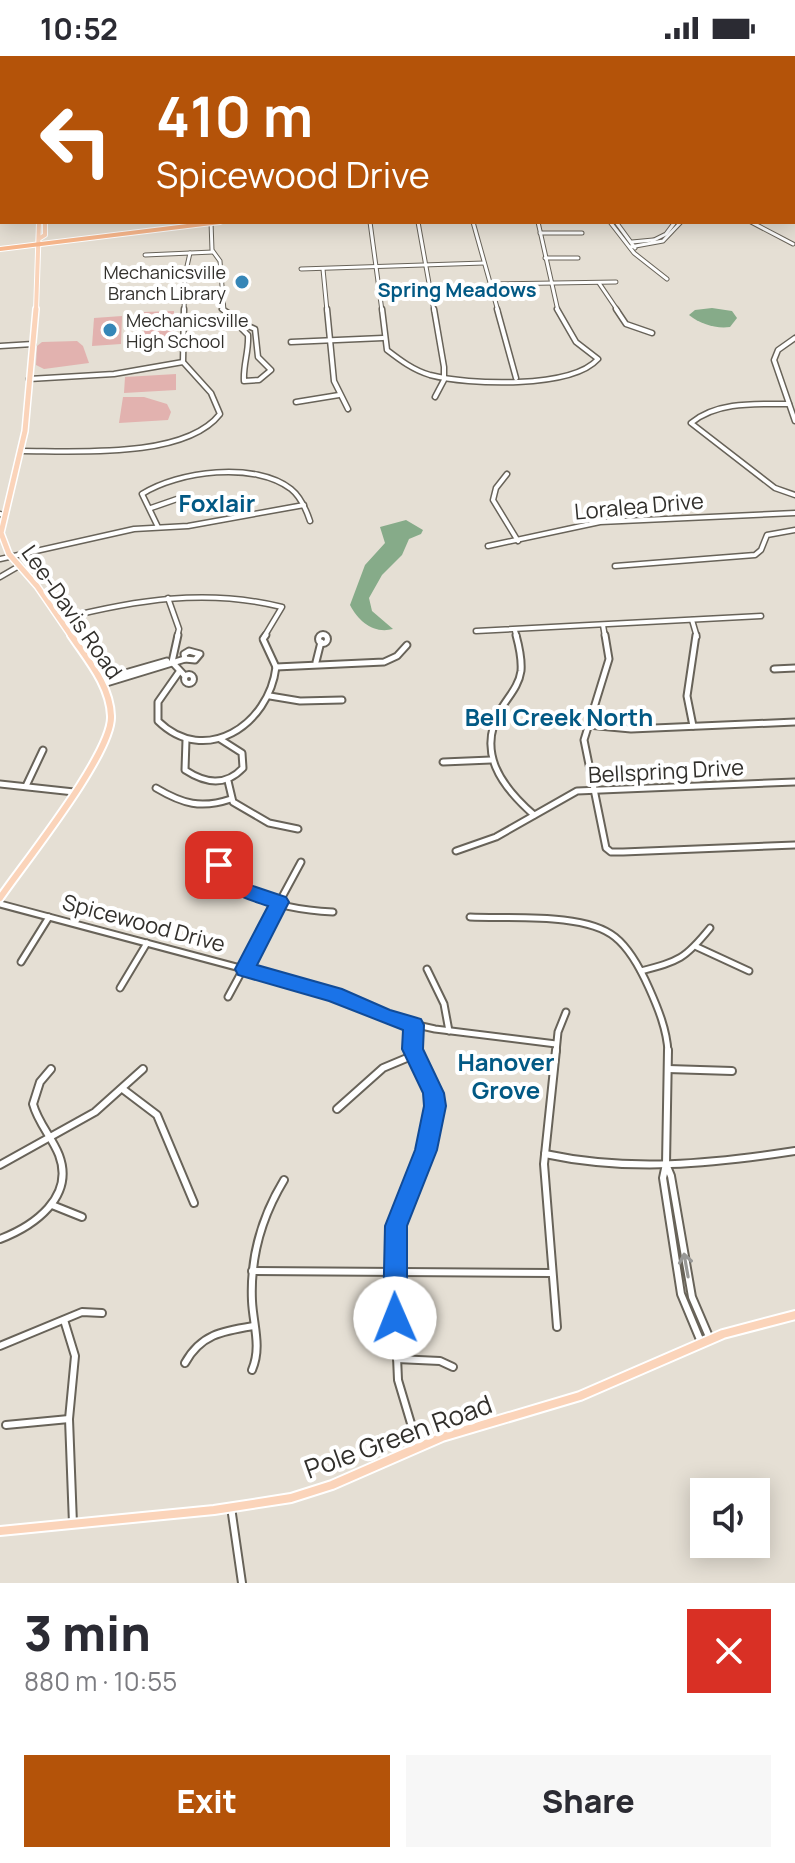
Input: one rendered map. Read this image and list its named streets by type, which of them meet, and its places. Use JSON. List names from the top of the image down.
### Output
{
  "streets": {
    "main road": ["Lee-Davis Road", "Pole Green Road"],
    "street": ["Loralea Drive", "Bellspring Drive", "Spicewood Drive"]
  },
  "crossings": [
    ["Lee-Davis Road", "Spicewood Drive"]
  ],
  "districts": [
    "Spring Meadows",
    "Foxlair",
    "Bell Creek North",
    "Hanover Grove"
  ],
  "places": ["Mechanicsville Branch Library", "Mechanicsville High School"],
  "page": {
    "status": "10:52",
    "turn": ["410 m", "Spicewood Drive"],
    "heading": ["3 min", "880 m · 10:55"],
    "buttons": ["Exit", "Share"]
  }
}
